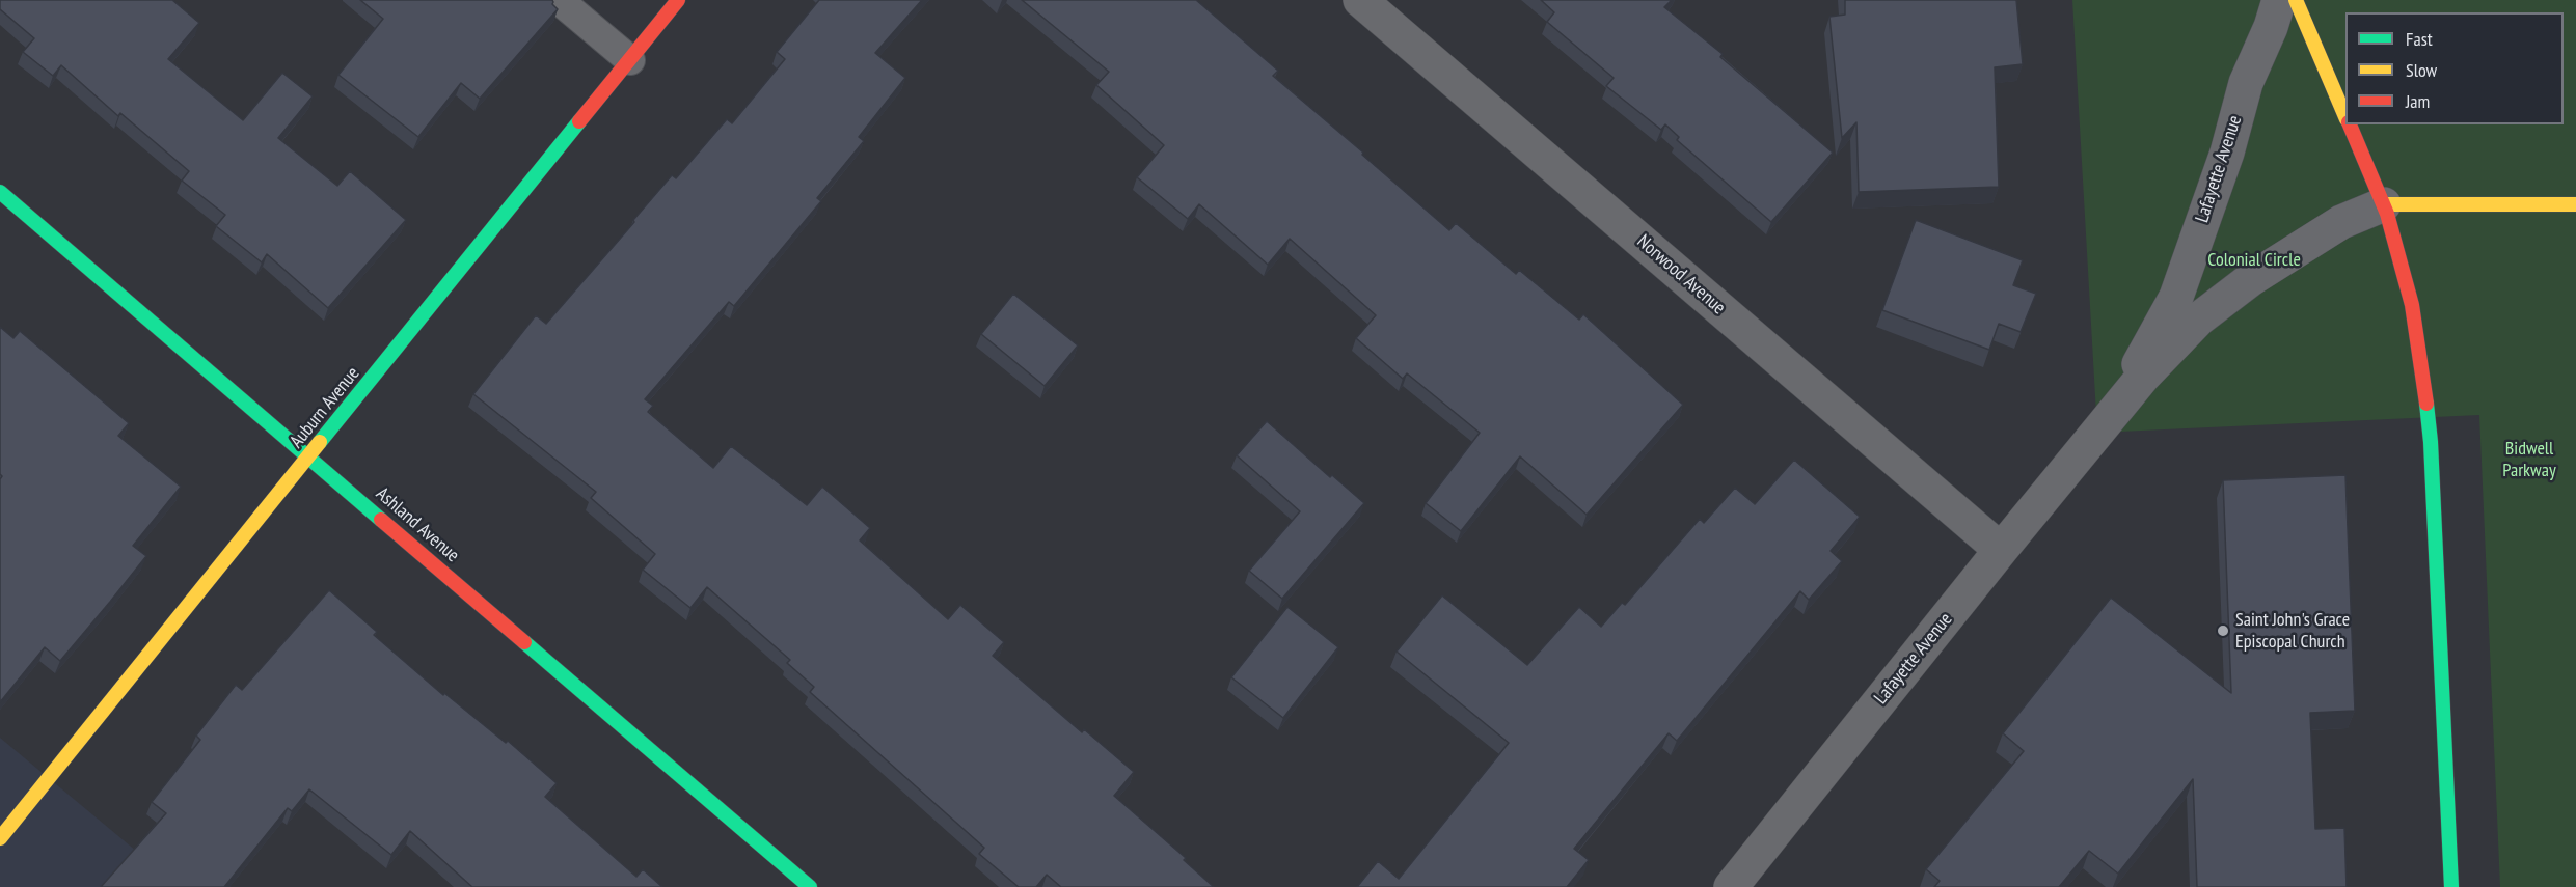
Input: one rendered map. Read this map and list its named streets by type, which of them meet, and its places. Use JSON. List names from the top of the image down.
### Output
{
  "streets": {
    "street": [
      "Lafayette Avenue",
      "Norwood Avenue",
      "Auburn Avenue",
      "Ashland Avenue"
    ]
  },
  "crossings": [
    ["Lafayette Avenue", "Norwood Avenue"],
    ["Auburn Avenue", "Ashland Avenue"]
  ],
  "parks": ["Colonial Circle", "Bidwell Parkway"],
  "places": ["Saint John's Grace Episcopal Church"],
  "legend": ["Fast", "Slow", "Jam"]
}
